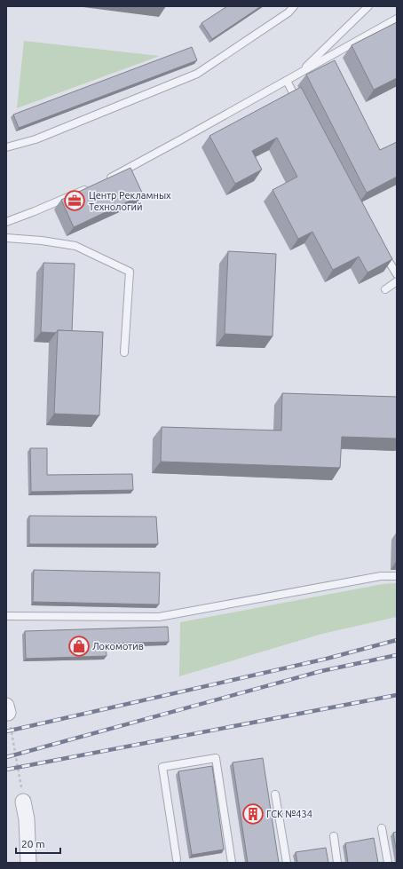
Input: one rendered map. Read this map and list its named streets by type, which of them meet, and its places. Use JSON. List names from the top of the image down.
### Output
{
  "places": {
    "office": ["Центр Рекламных Технологий"],
    "shop": ["Локомотив"],
    "building": ["ГСК №434"]
  },
  "scale_bar": "20 m"
}
